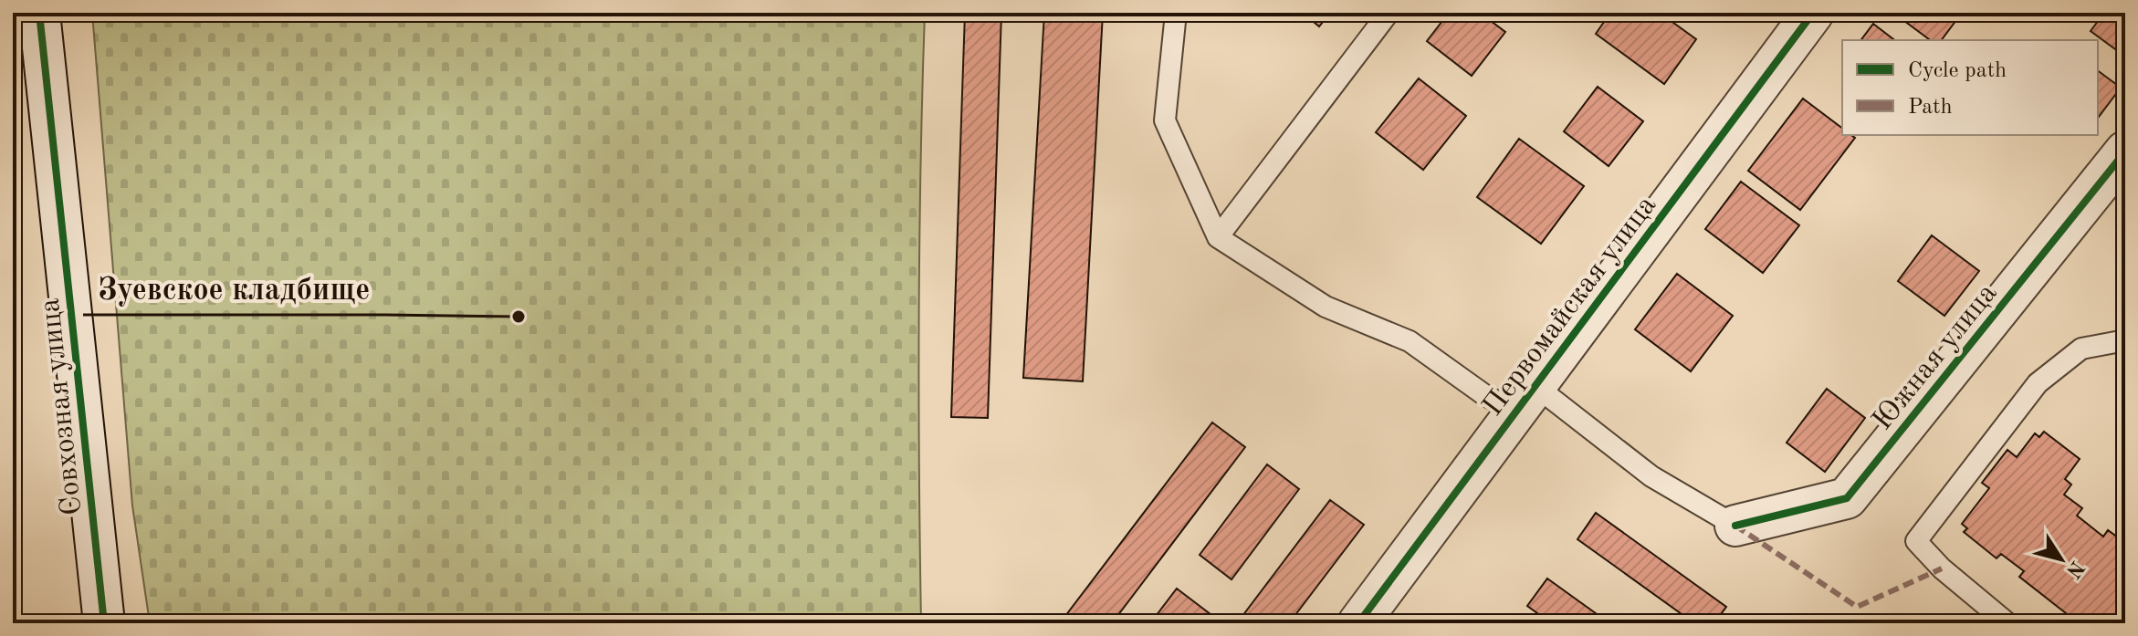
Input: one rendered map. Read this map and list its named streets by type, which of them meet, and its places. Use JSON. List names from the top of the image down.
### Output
{
  "streets": {
    "street": ["Первомайская улица", "Южная улица", "Совхозная улица"]
  },
  "places": ["Зуевское кладбище"],
  "legend": ["Cycle path", "Path"],
  "north": "bottom right"
}
